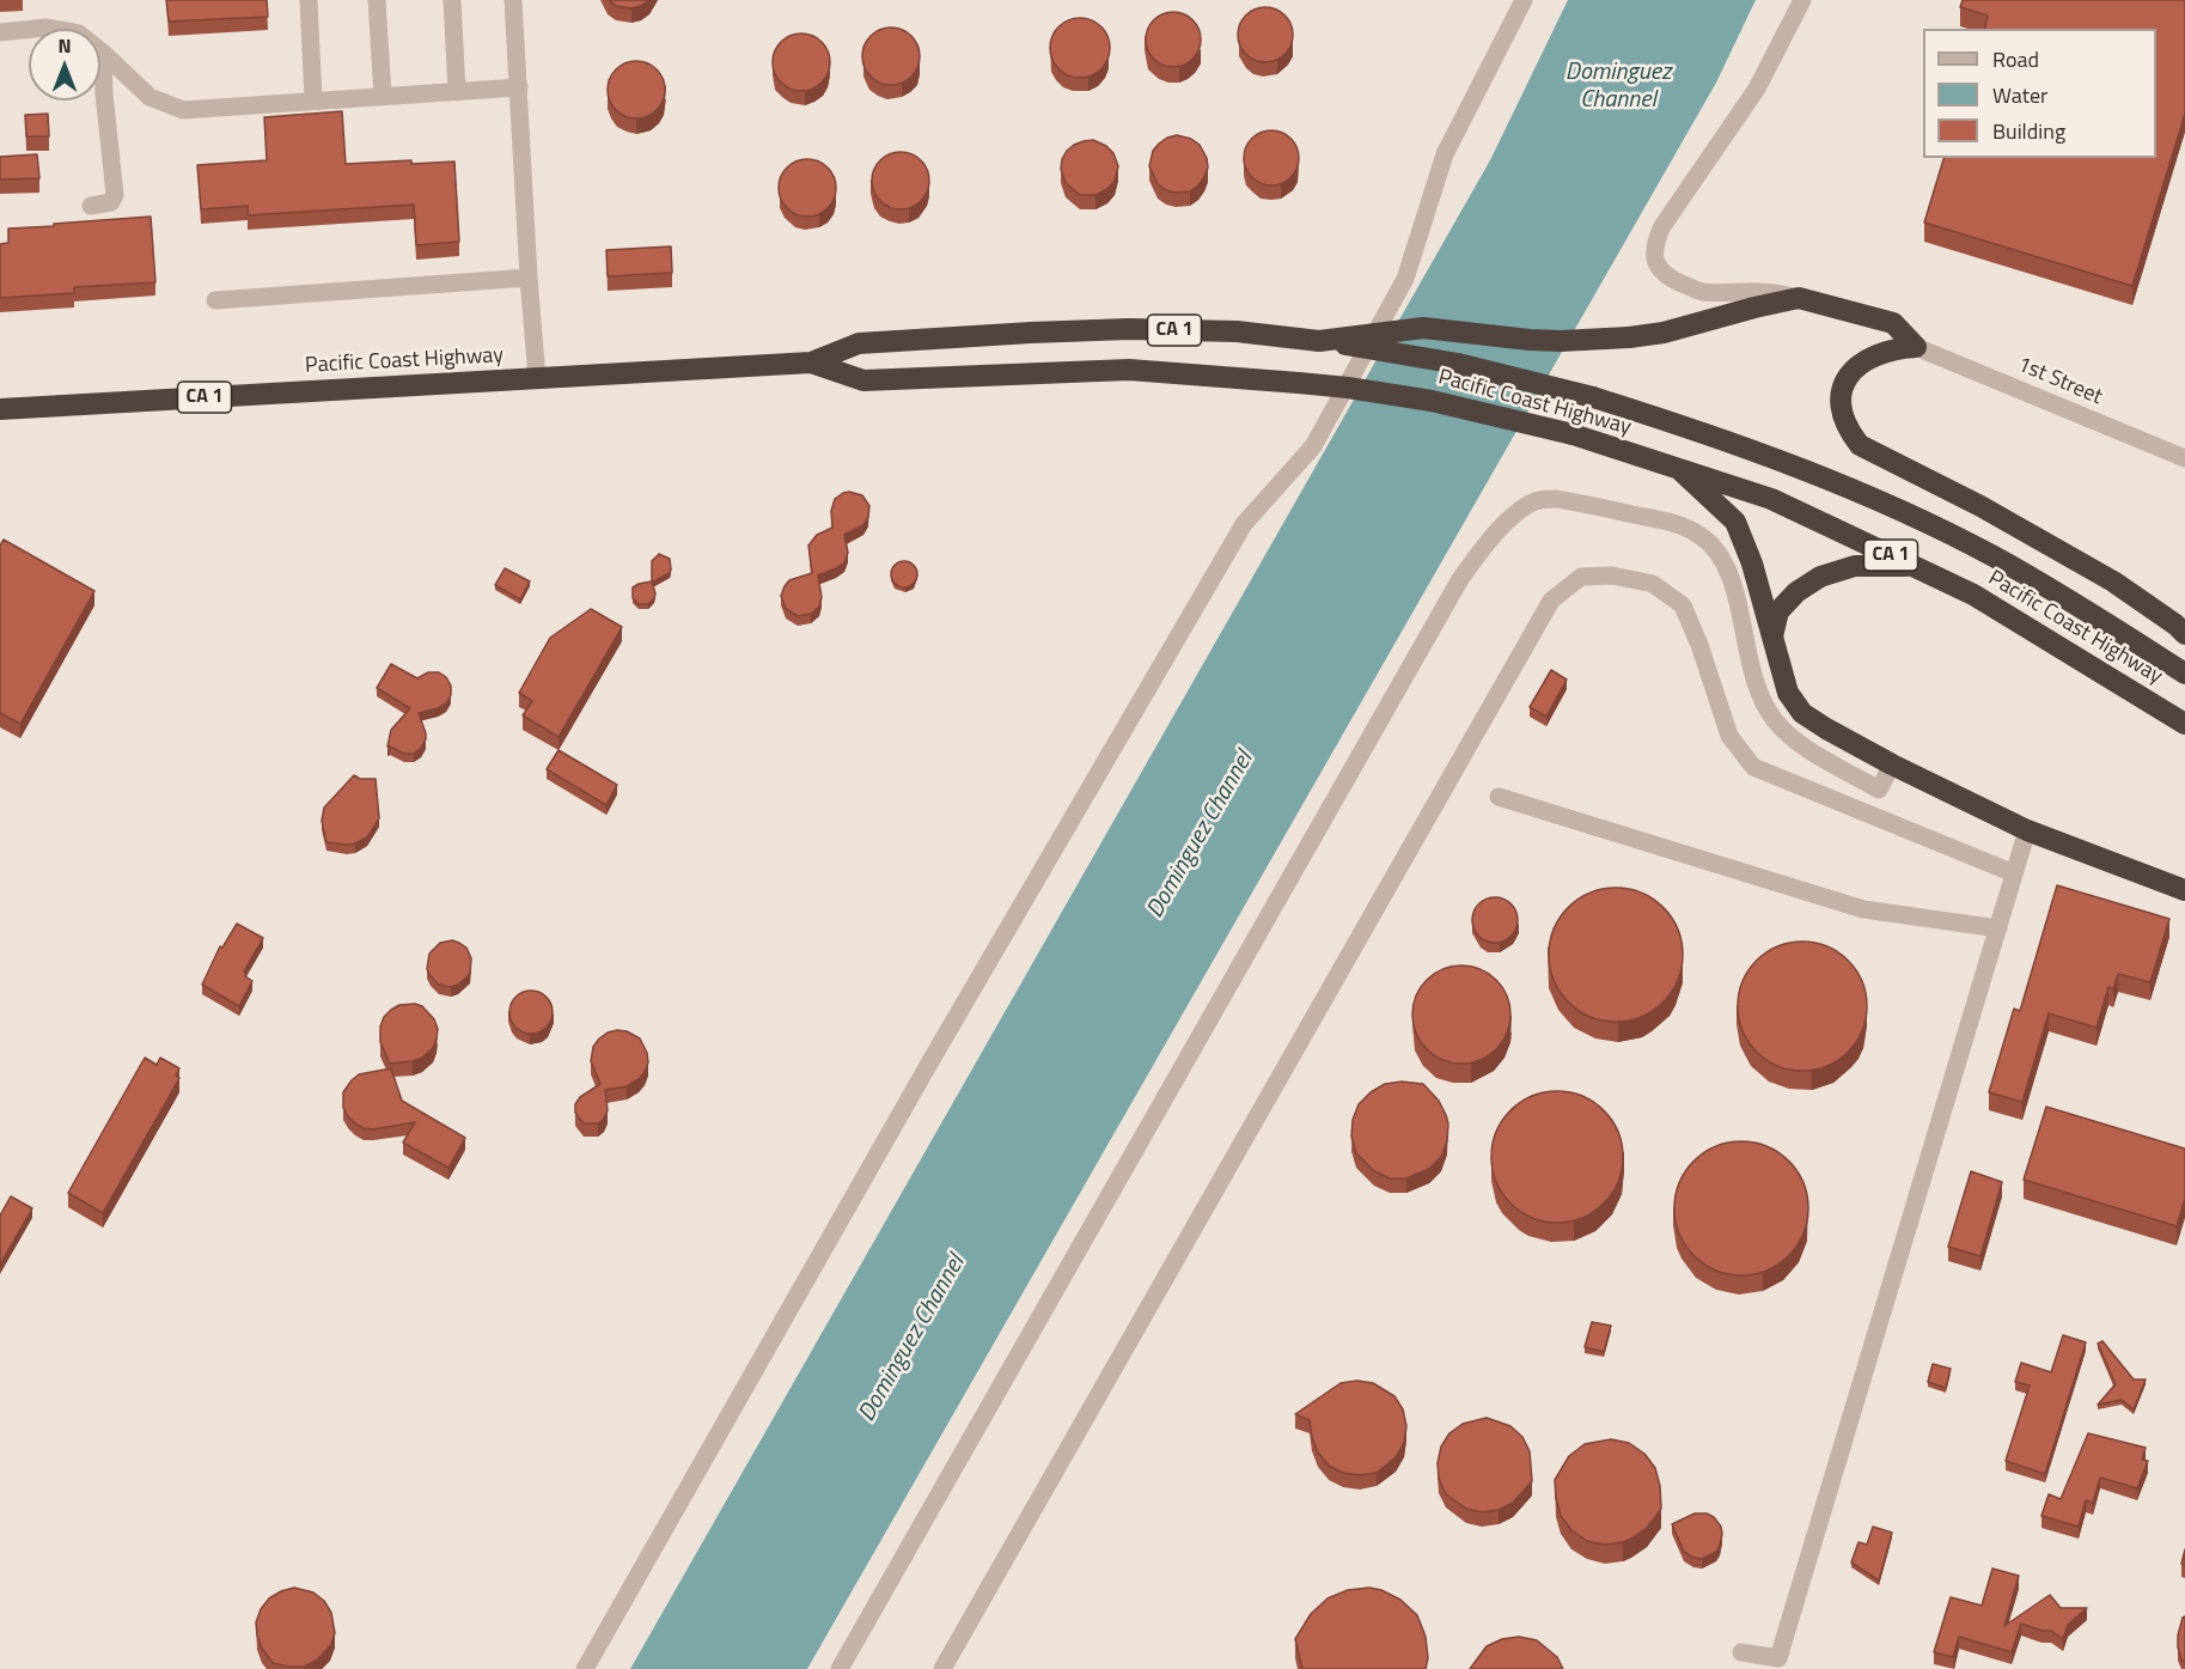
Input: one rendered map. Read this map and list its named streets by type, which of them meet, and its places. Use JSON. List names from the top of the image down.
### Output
{
  "streets": {
    "highway": ["CA 1", "Pacific Coast Highway"],
    "street": ["1st Street"]
  },
  "water": ["Dominguez Channel"],
  "legend": ["Road", "Water", "Building"],
  "north": "top"
}
